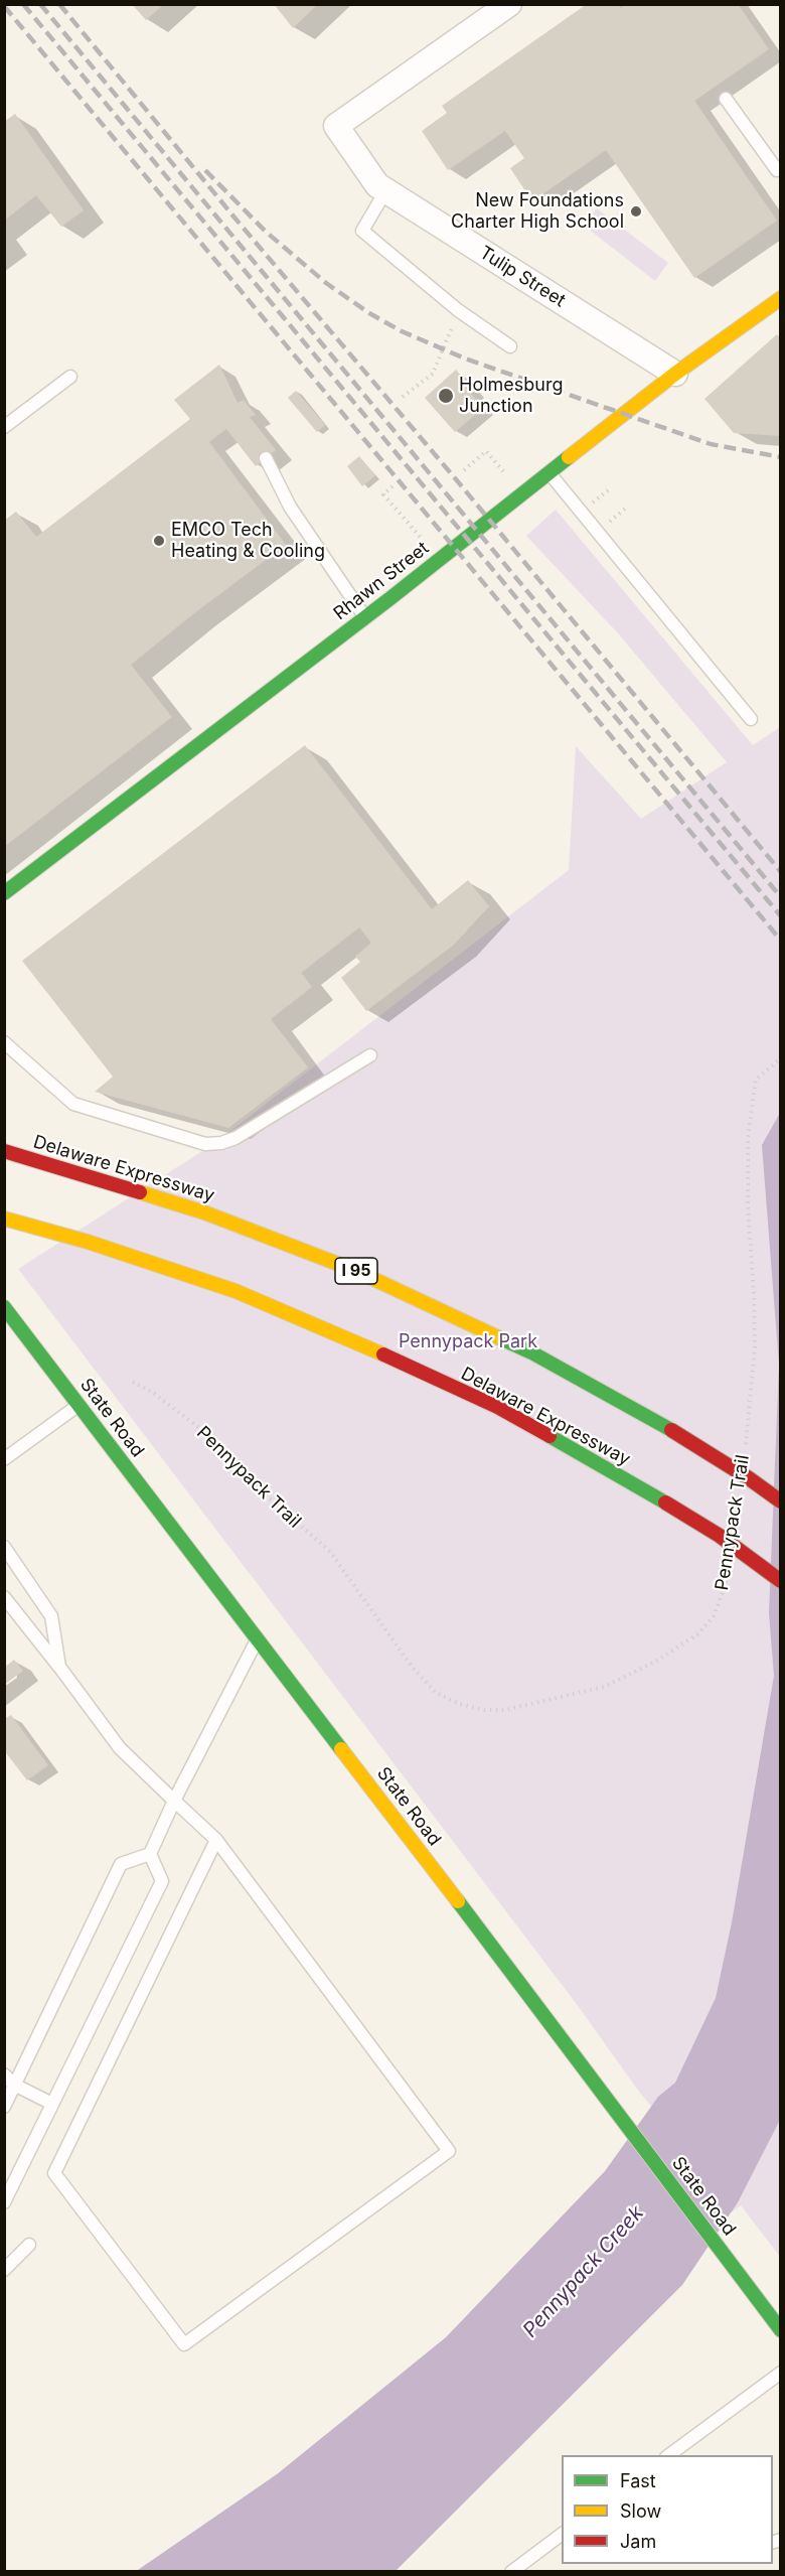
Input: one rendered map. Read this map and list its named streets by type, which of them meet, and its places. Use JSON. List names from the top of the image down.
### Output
{
  "streets": {
    "main road": [
      "Rhawn Street",
      "Delaware Expressway",
      "I 95",
      "State Road"
    ],
    "street": ["Tulip Street"],
    "path": ["Pennypack Trail"]
  },
  "crossings": [
    ["Tulip Street", "Rhawn Street"]
  ],
  "water": ["Pennypack Creek"],
  "parks": ["Pennypack Park"],
  "places": ["New Foundations Charter High School", "Holmesburg Junction", "EMCO Tech Heating & Cooling"],
  "legend": ["Fast", "Slow", "Jam"]
}
